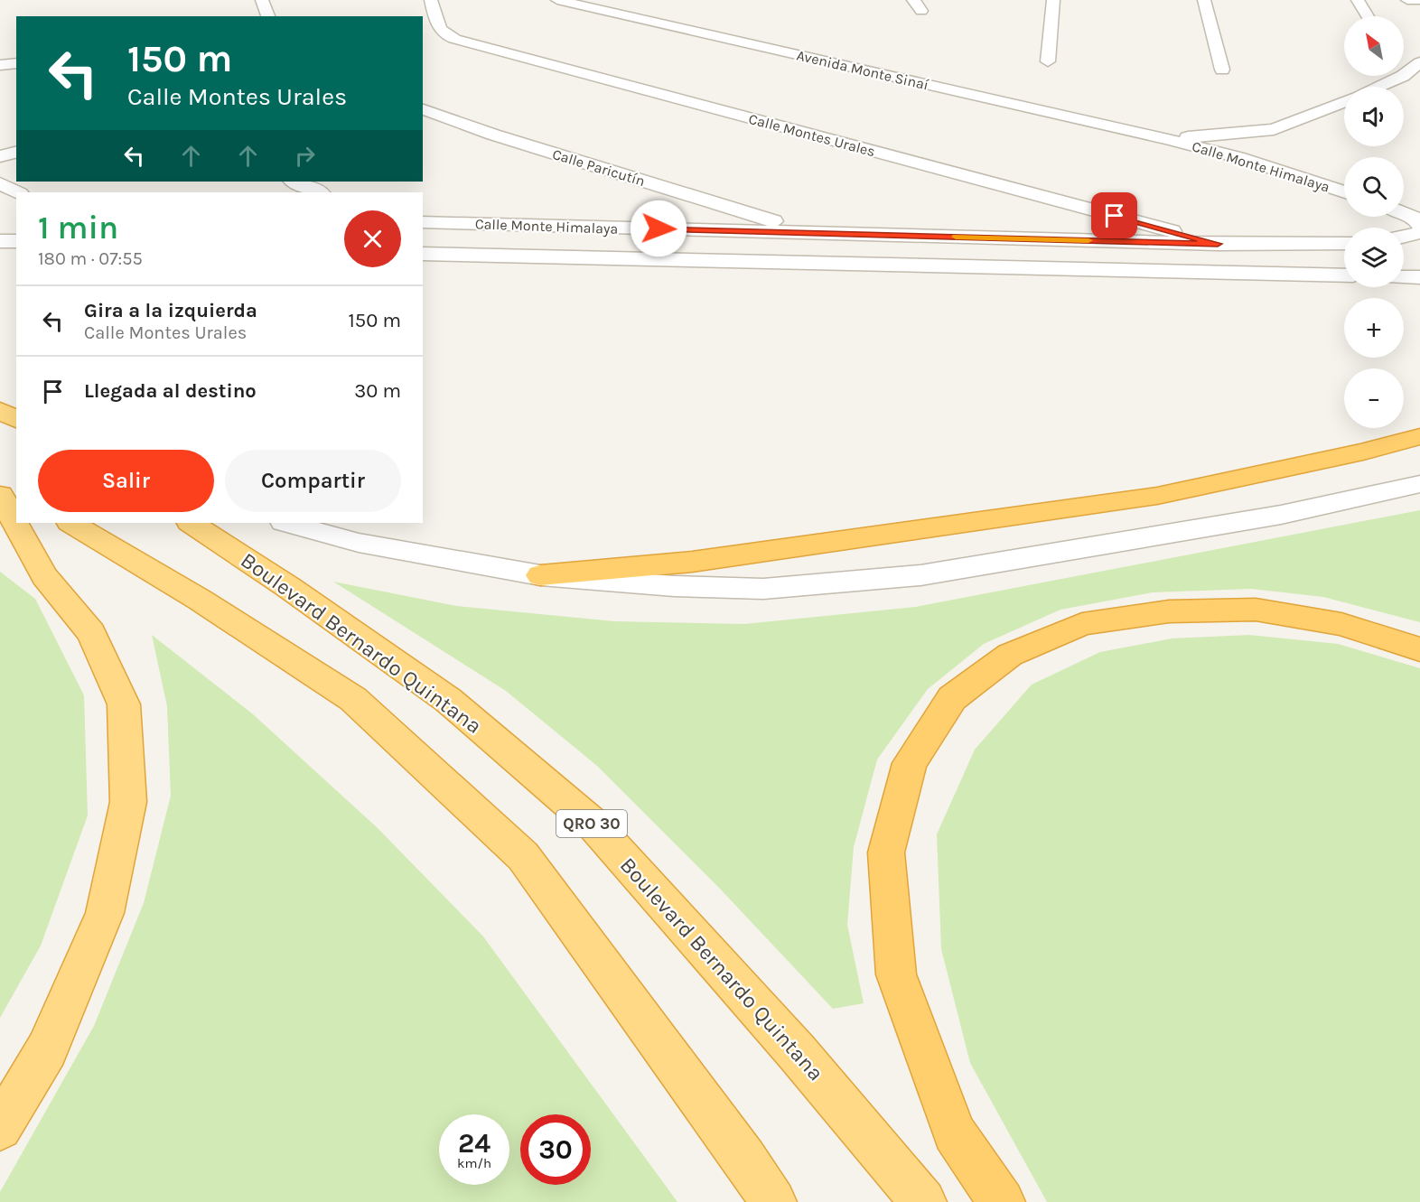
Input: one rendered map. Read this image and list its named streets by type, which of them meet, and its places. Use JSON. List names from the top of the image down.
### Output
{
  "streets": {
    "highway": ["Boulevard Bernardo Quintana", "QRO 30"],
    "street": [
      "Avenida Monte Sinaí",
      "Calle Montes Urales",
      "Calle Monte Himalaya",
      "Calle Paricutín"
    ]
  },
  "crossings": [
    ["Avenida Monte Sinaí", "Calle Monte Himalaya"],
    ["Calle Montes Urales", "Calle Monte Himalaya"],
    ["Calle Monte Himalaya", "Calle Paricutín"]
  ],
  "north": "top left",
  "page": {
    "map_buttons": ["+", "−"],
    "turn": ["150 m", "Calle Montes Urales"],
    "heading": ["1 min", "180 m · 07:55"],
    "list": [
      {
        "name": "Gira a la izquierda",
        "note": "Calle Montes Urales",
        "value": "150 m"
      },
      {
        "name": "Llegada al destino",
        "value": "30 m"
      }
    ],
    "buttons": ["Salir", "Compartir"],
    "speed": "24 km/h",
    "limit": "30"
  }
}
